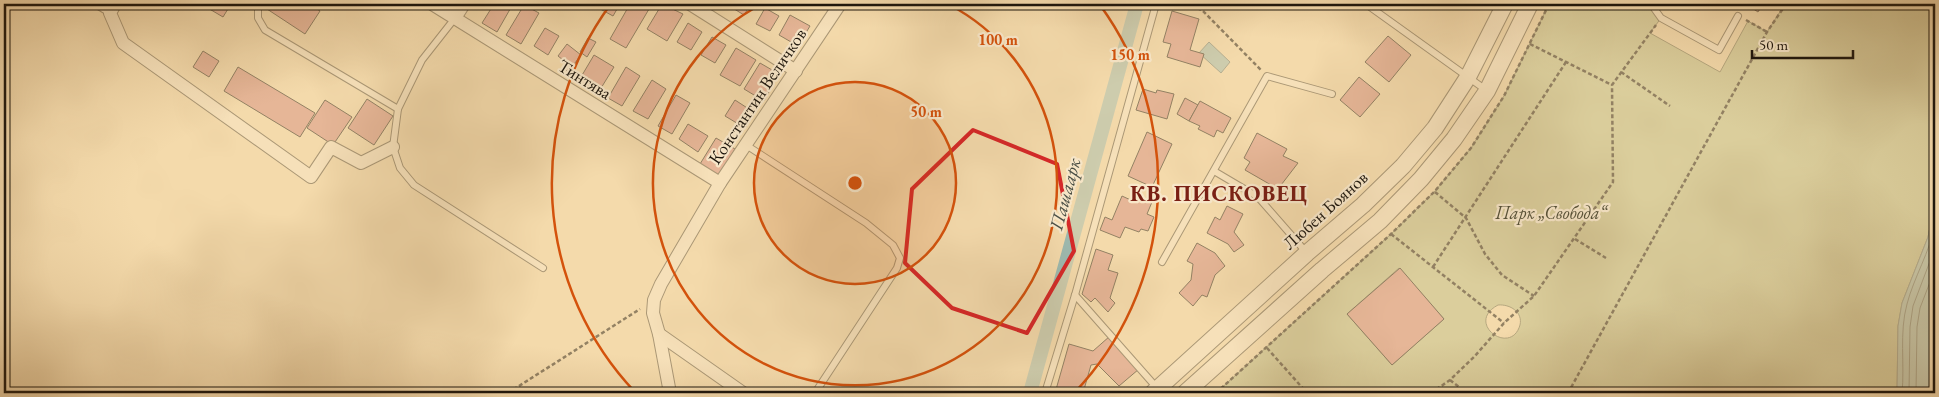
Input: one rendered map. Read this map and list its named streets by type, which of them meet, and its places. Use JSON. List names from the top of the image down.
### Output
{
  "streets": {
    "street": ["Тинтява", "Константин Величков", "Любен Боянов"]
  },
  "crossings": [
    ["Тинтява", "Константин Величков"]
  ],
  "districts": ["КВ. ПИСКОВЕЦ"],
  "water": ["Пашаарк"],
  "parks": ["Парк „Свобода“"],
  "scale_bar": "50 m",
  "rings": ["100 m", "150 m", "50 m"]
}
